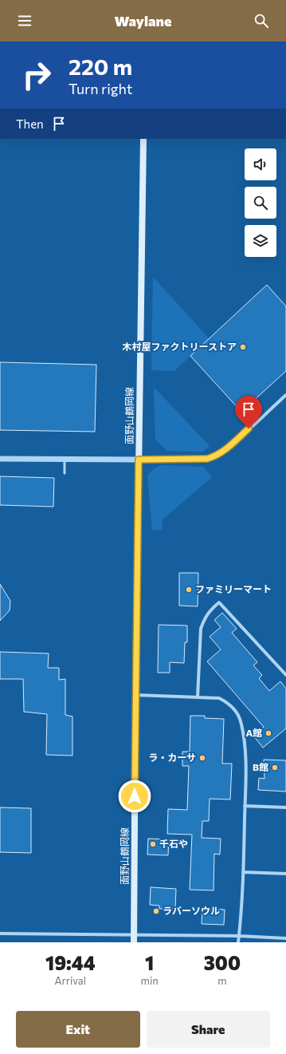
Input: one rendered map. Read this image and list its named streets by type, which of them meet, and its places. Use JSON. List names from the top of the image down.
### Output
{
  "streets": {
    "main road": ["面野山鶴岡線"]
  },
  "places": [
    "木村屋ファクトリーストア",
    "ファミリーマート",
    "A館",
    "ラ・カーサ",
    "B館",
    "千石や",
    "ラバーソウル"
  ],
  "page": {
    "header": "Waylane",
    "turn": ["220 m", "Turn right"],
    "then": "Then",
    "eta": [
      "19:44",
      "Arrival",
      "1",
      "min",
      "300",
      "m"
    ],
    "buttons": ["Exit", "Share"]
  }
}
